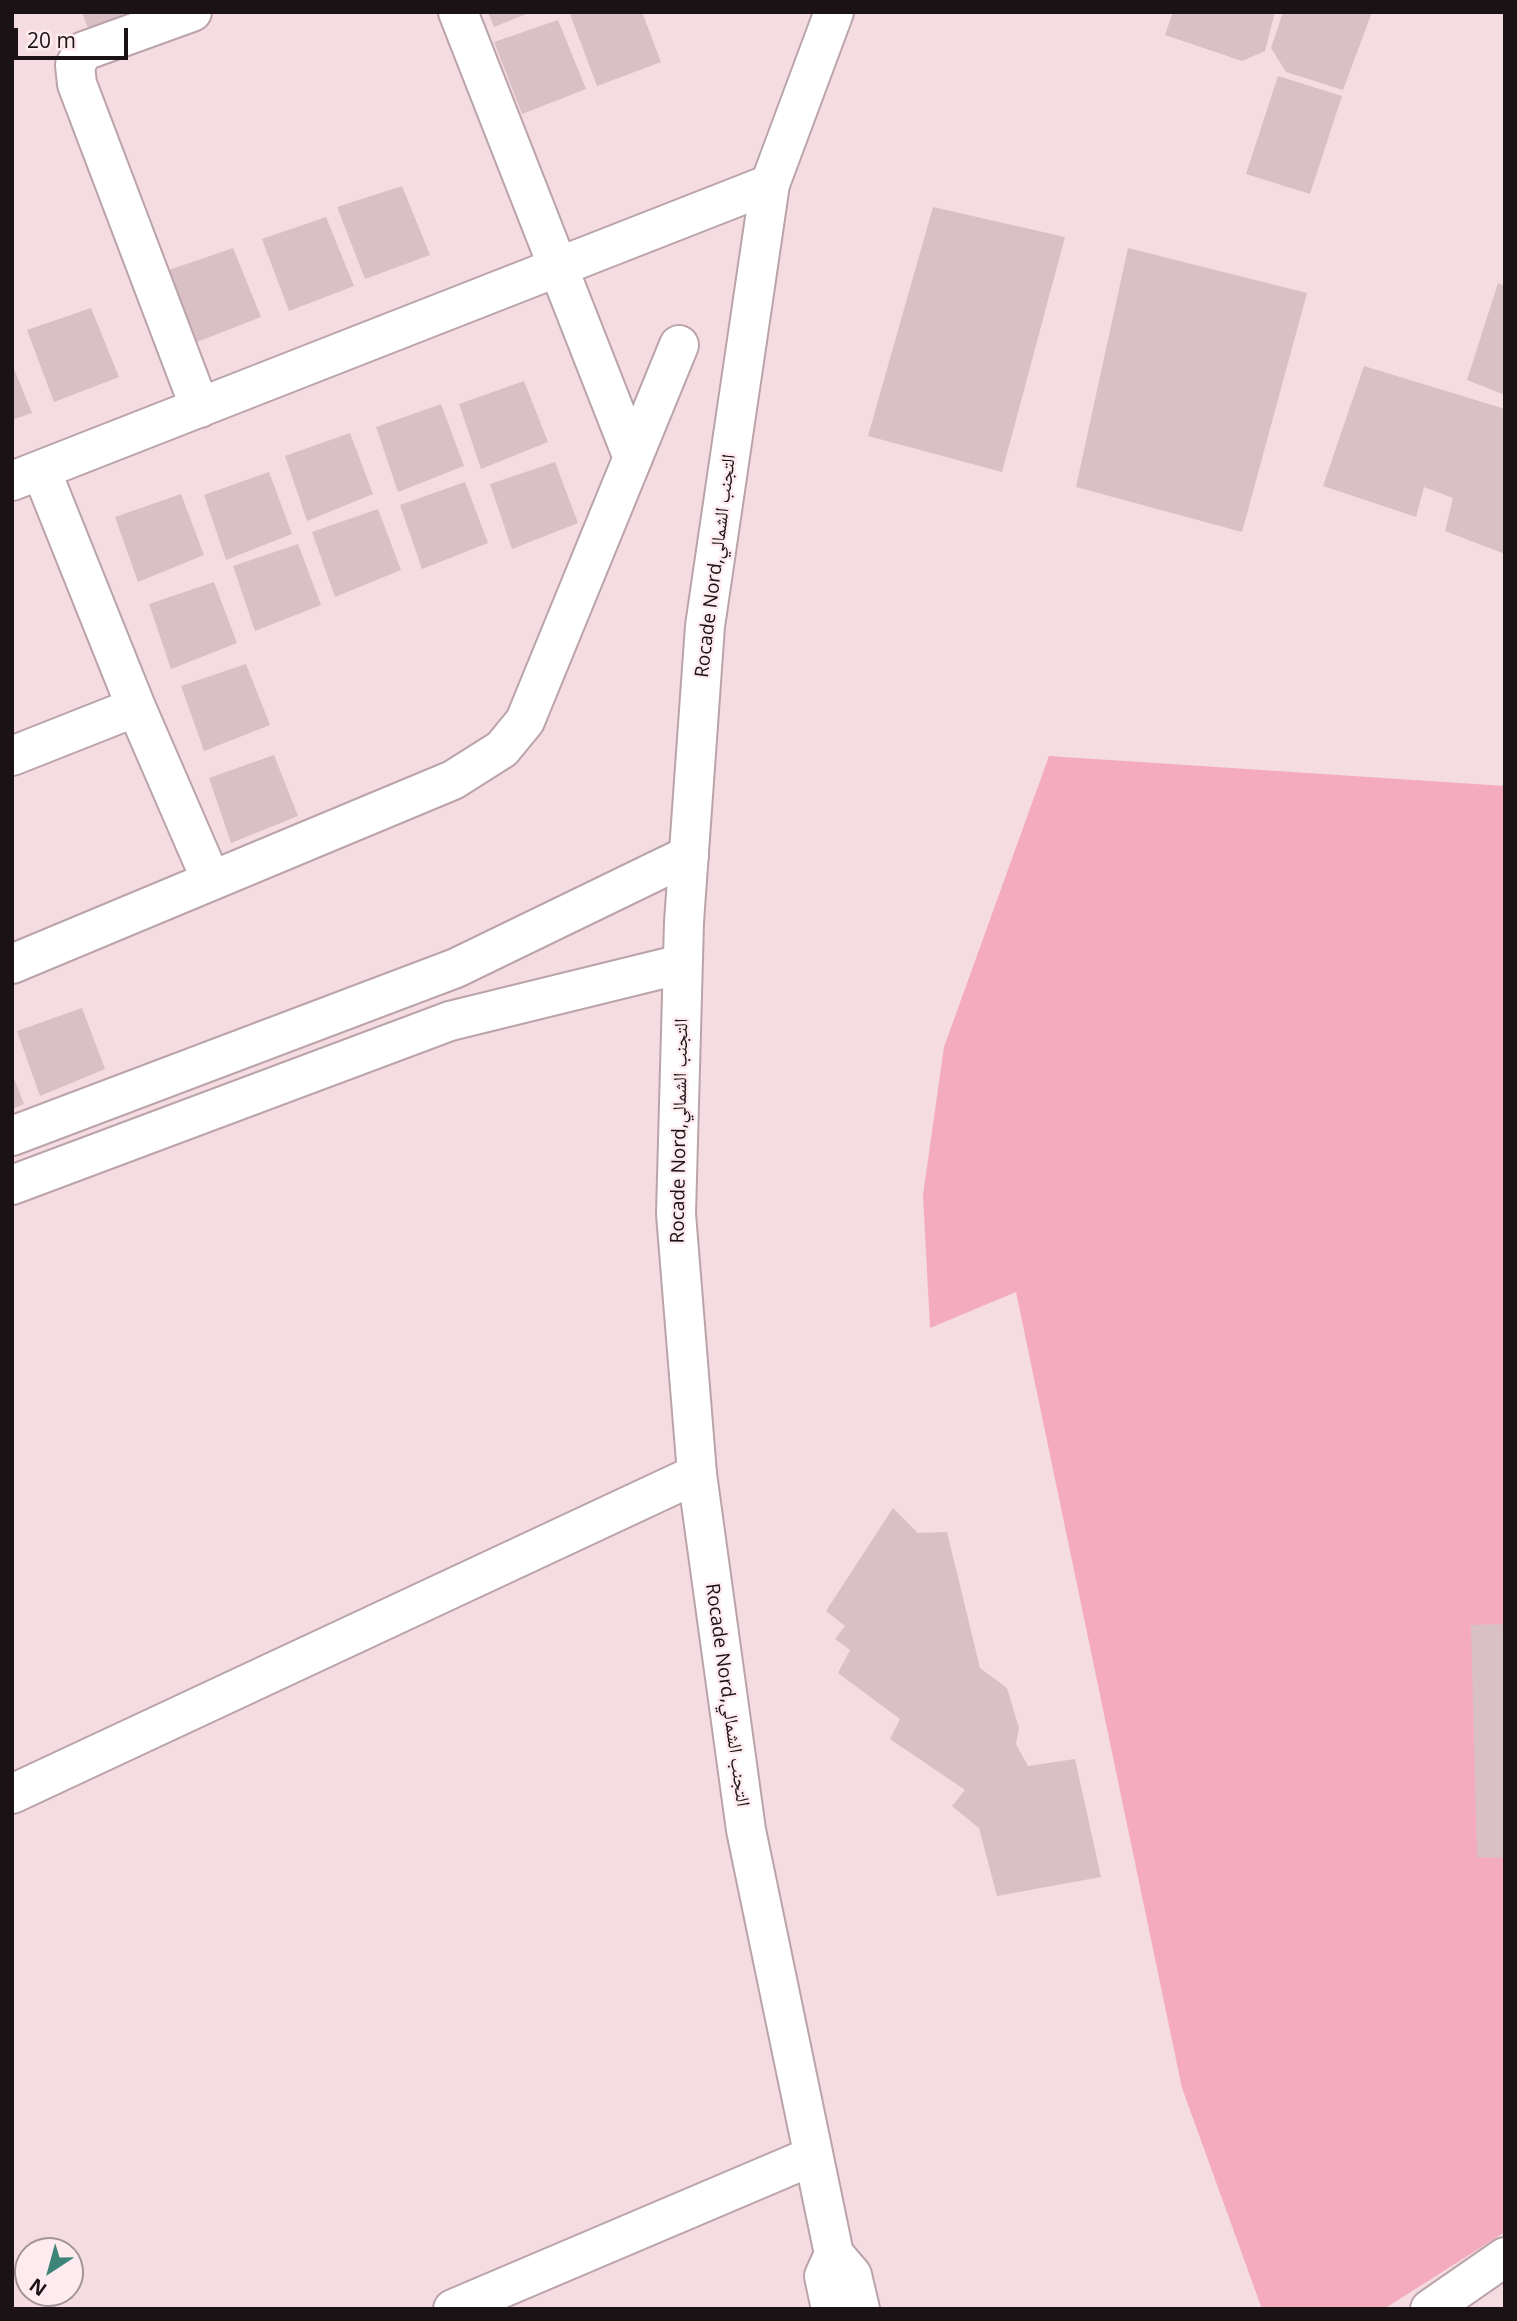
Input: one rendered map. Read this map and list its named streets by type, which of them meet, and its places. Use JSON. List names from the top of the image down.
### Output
{
  "streets": {
    "street": ["Rocade Nord,التجنب الشمالي"]
  },
  "scale_bar": "20 m",
  "north": "bottom left"
}
